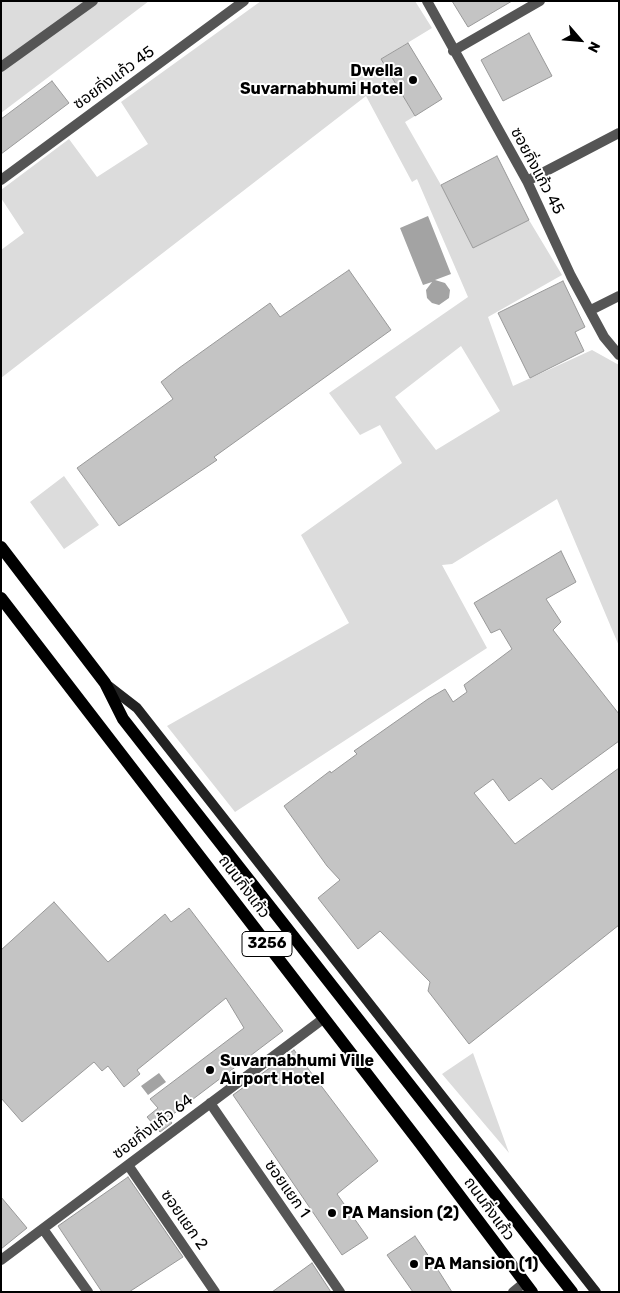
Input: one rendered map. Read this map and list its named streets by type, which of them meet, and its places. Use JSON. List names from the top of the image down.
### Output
{
  "streets": {
    "main road": ["ถนนกิ่งแก้ว", "3256"],
    "street": [
      "ซอยกิ่งแก้ว 45",
      "ซอยกิ่งแก้ว 64",
      "ซอยแยก 1",
      "ซอยแยก 2"
    ]
  },
  "crossings": [
    ["ถนนกิ่งแก้ว", "ซอยกิ่งแก้ว 64"],
    ["ซอยกิ่งแก้ว 64", "ซอยแยก 1"],
    ["ซอยกิ่งแก้ว 64", "ซอยแยก 2"]
  ],
  "places": [
    "Dwella Suvarnabhumi Hotel",
    "Suvarnabhumi Ville Airport Hotel",
    "PA Mansion (2)",
    "PA Mansion (1)"
  ],
  "north": "bottom right"
}
